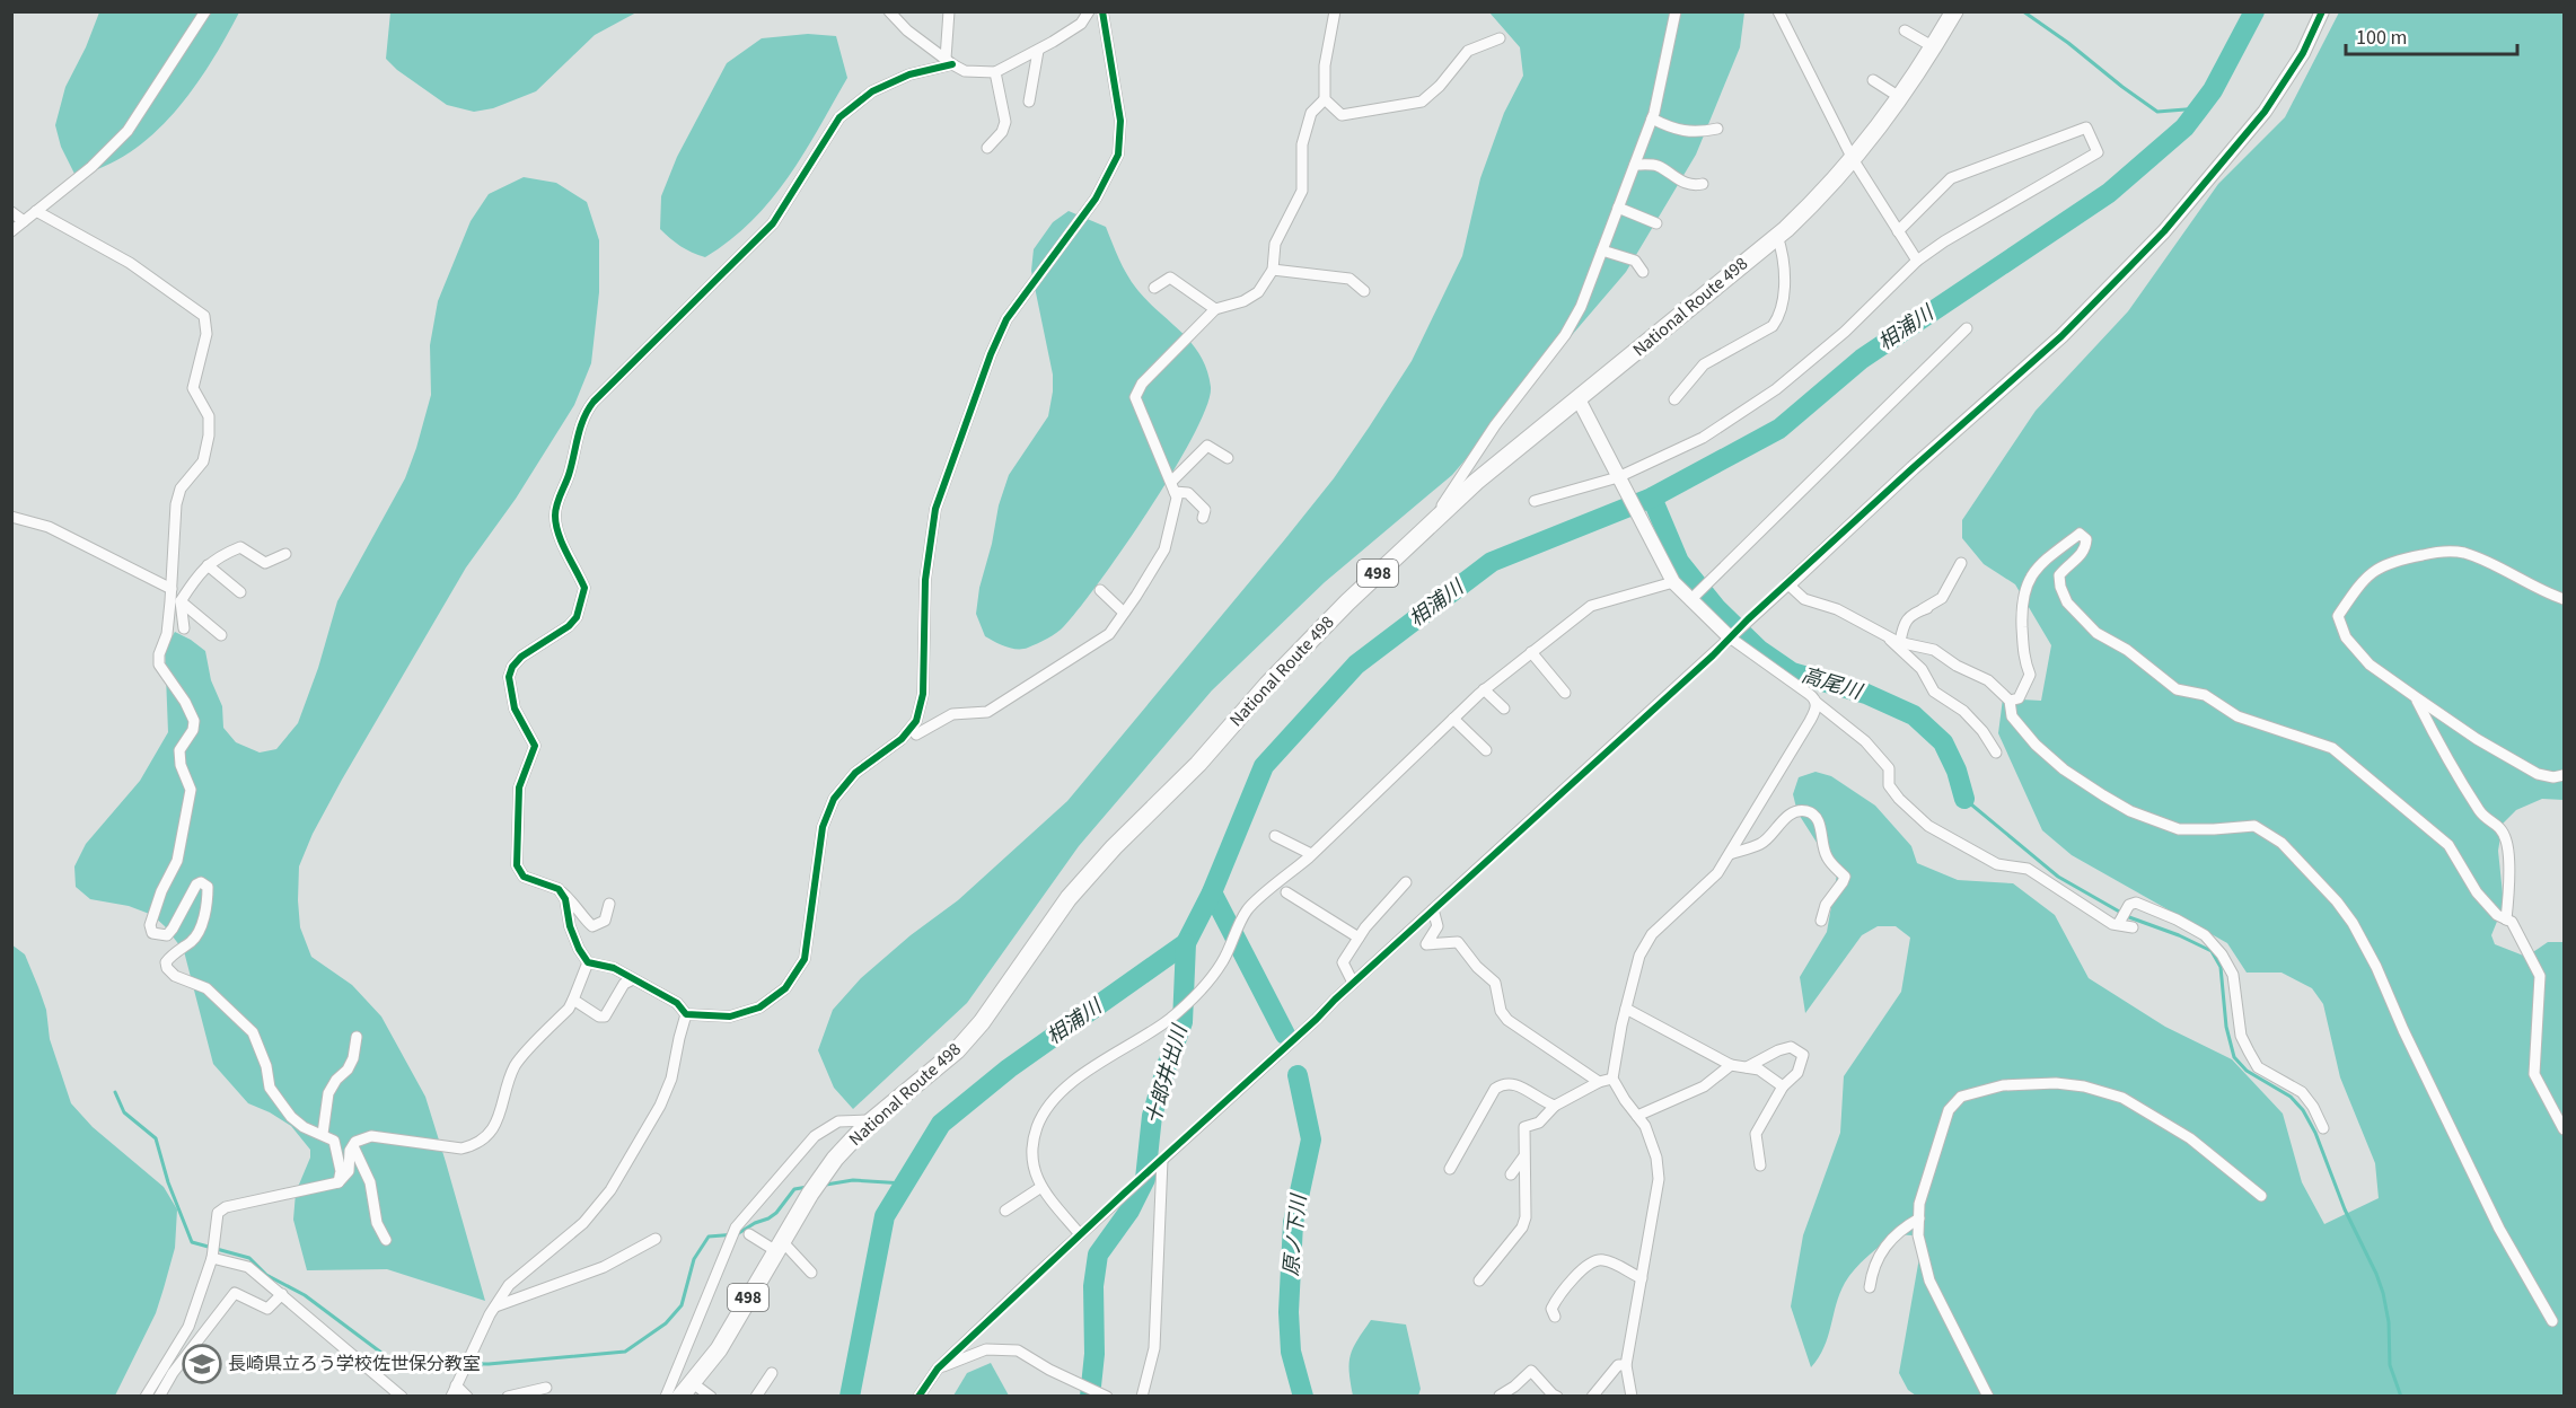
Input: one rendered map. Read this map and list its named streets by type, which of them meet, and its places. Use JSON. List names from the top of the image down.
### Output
{
  "streets": {
    "highway": ["National Route 498", "498"]
  },
  "water": [
    "相浦川",
    "高尾川",
    "十郎井出川",
    "原ノ下川"
  ],
  "places": {
    "school or university": ["長崎県立ろう学校佐世保分教室"]
  },
  "scale_bar": "100 m"
}
